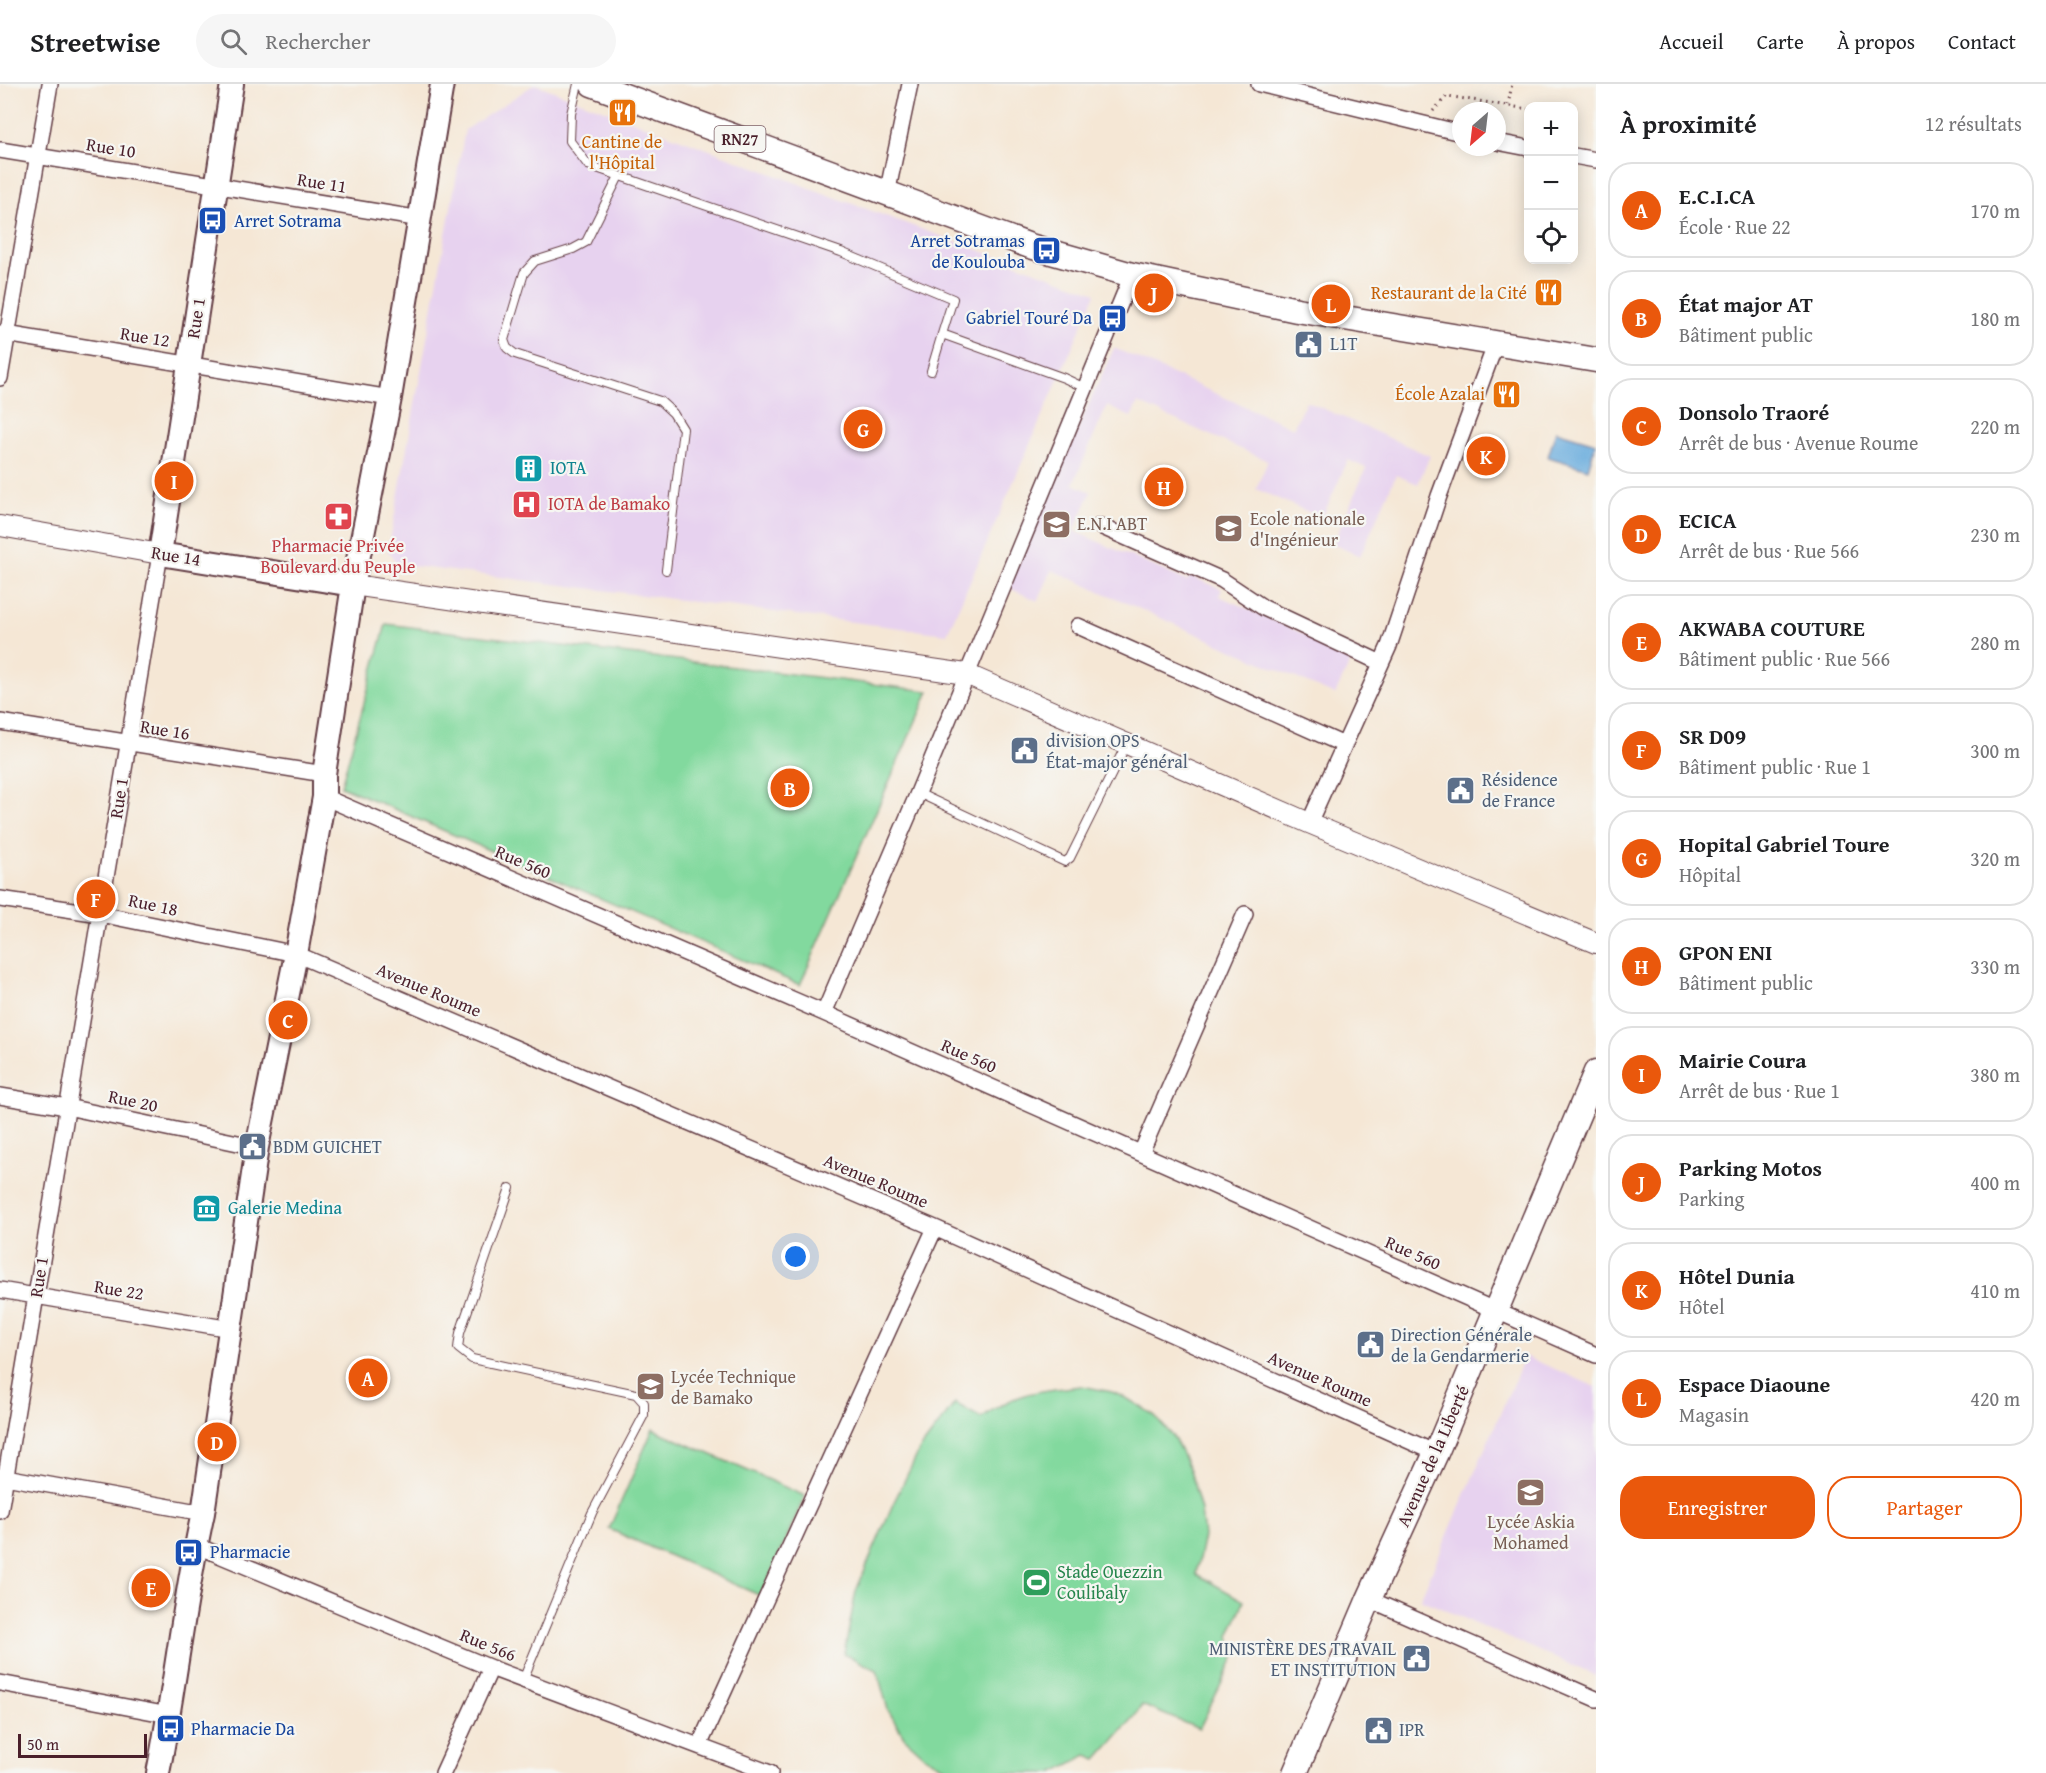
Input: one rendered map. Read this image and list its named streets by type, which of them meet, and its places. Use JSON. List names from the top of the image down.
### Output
{
  "streets": {
    "main road": [
      "RN27",
      "Rue 1",
      "Rue 14",
      "Avenue de la Liberté"
    ],
    "street": [
      "Rue 10",
      "Rue 11",
      "Rue 12",
      "Rue 16",
      "Rue 560",
      "Rue 18",
      "Avenue Roume",
      "Rue 20",
      "Rue 22",
      "Rue 566"
    ]
  },
  "crossings": [
    ["Rue 10", "Rue 11"],
    ["Rue 10", "Rue 1"],
    ["Rue 11", "Rue 1"],
    ["Rue 1", "Rue 12"],
    ["Rue 1", "Rue 14"],
    ["Rue 1", "Rue 16"],
    ["Rue 1", "Rue 18"],
    ["Rue 1", "Rue 20"],
    ["Rue 1", "Rue 22"],
    ["Rue 560", "Avenue de la Liberté"],
    ["Rue 18", "Avenue Roume"],
    ["Avenue Roume", "Avenue de la Liberté"]
  ],
  "places": {
    "restaurant": ["Cantine de l'Hôpital", "Restaurant de la Cité", "École Azalai"],
    "bus stop": [
      "Arret Sotrama",
      "Arret Sotramas de Koulouba",
      "Gabriel Touré Da",
      "Pharmacie",
      "Pharmacie Da"
    ],
    "public building": [
      "L1T",
      "division OPS État-major général",
      "Résidence de France",
      "BDM GUICHET",
      "Direction Générale de la Gendarmerie",
      "MINISTÈRE DES TRAVAIL ET INSTITUTION",
      "IPR"
    ],
    "building": ["IOTA"],
    "hospital": ["IOTA de Bamako"],
    "pharmacy": ["Pharmacie Privée Boulevard du Peuple"],
    "school or university": [
      "E.N.I ABT",
      "Ecole nationale d'Ingénieur",
      "Lycée Technique de Bamako",
      "Lycée Askia Mohamed"
    ],
    "museum": ["Galerie Medina"],
    "sports": ["Stade Ouezzin Coulibaly"]
  },
  "scale_bar": "50 m",
  "north": "bottom left",
  "page": {
    "header": "Streetwise",
    "search": "Rechercher",
    "nav": [
      "Accueil",
      "Carte",
      "À propos",
      "Contact"
    ],
    "heading": ["À proximité", "12 résultats"],
    "map_buttons": ["+", "−"],
    "list": [
      {
        "mark": "A",
        "name": "E.C.I.CA",
        "note": "École · Rue 22",
        "value": "170 m"
      },
      {
        "mark": "B",
        "name": "État major AT",
        "note": "Bâtiment public",
        "value": "180 m"
      },
      {
        "mark": "C",
        "name": "Donsolo Traoré",
        "note": "Arrêt de bus · Avenue Roume",
        "value": "220 m"
      },
      {
        "mark": "D",
        "name": "ECICA",
        "note": "Arrêt de bus · Rue 566",
        "value": "230 m"
      },
      {
        "mark": "E",
        "name": "AKWABA COUTURE",
        "note": "Bâtiment public · Rue 566",
        "value": "280 m"
      },
      {
        "mark": "F",
        "name": "SR D09",
        "note": "Bâtiment public · Rue 1",
        "value": "300 m"
      },
      {
        "mark": "G",
        "name": "Hopital Gabriel Toure",
        "note": "Hôpital",
        "value": "320 m"
      },
      {
        "mark": "H",
        "name": "GPON ENI",
        "note": "Bâtiment public",
        "value": "330 m"
      },
      {
        "mark": "I",
        "name": "Mairie Coura",
        "note": "Arrêt de bus · Rue 1",
        "value": "380 m"
      },
      {
        "mark": "J",
        "name": "Parking Motos",
        "note": "Parking",
        "value": "400 m"
      },
      {
        "mark": "K",
        "name": "Hôtel Dunia",
        "note": "Hôtel",
        "value": "410 m"
      },
      {
        "mark": "L",
        "name": "Espace Diaoune",
        "note": "Magasin",
        "value": "420 m"
      }
    ],
    "pins": [
      "J",
      "L",
      "G",
      "K",
      "I",
      "H",
      "B",
      "F",
      "C",
      "A",
      "D",
      "E"
    ],
    "buttons": ["Enregistrer", "Partager"],
    "scale": "50 m"
  }
}
